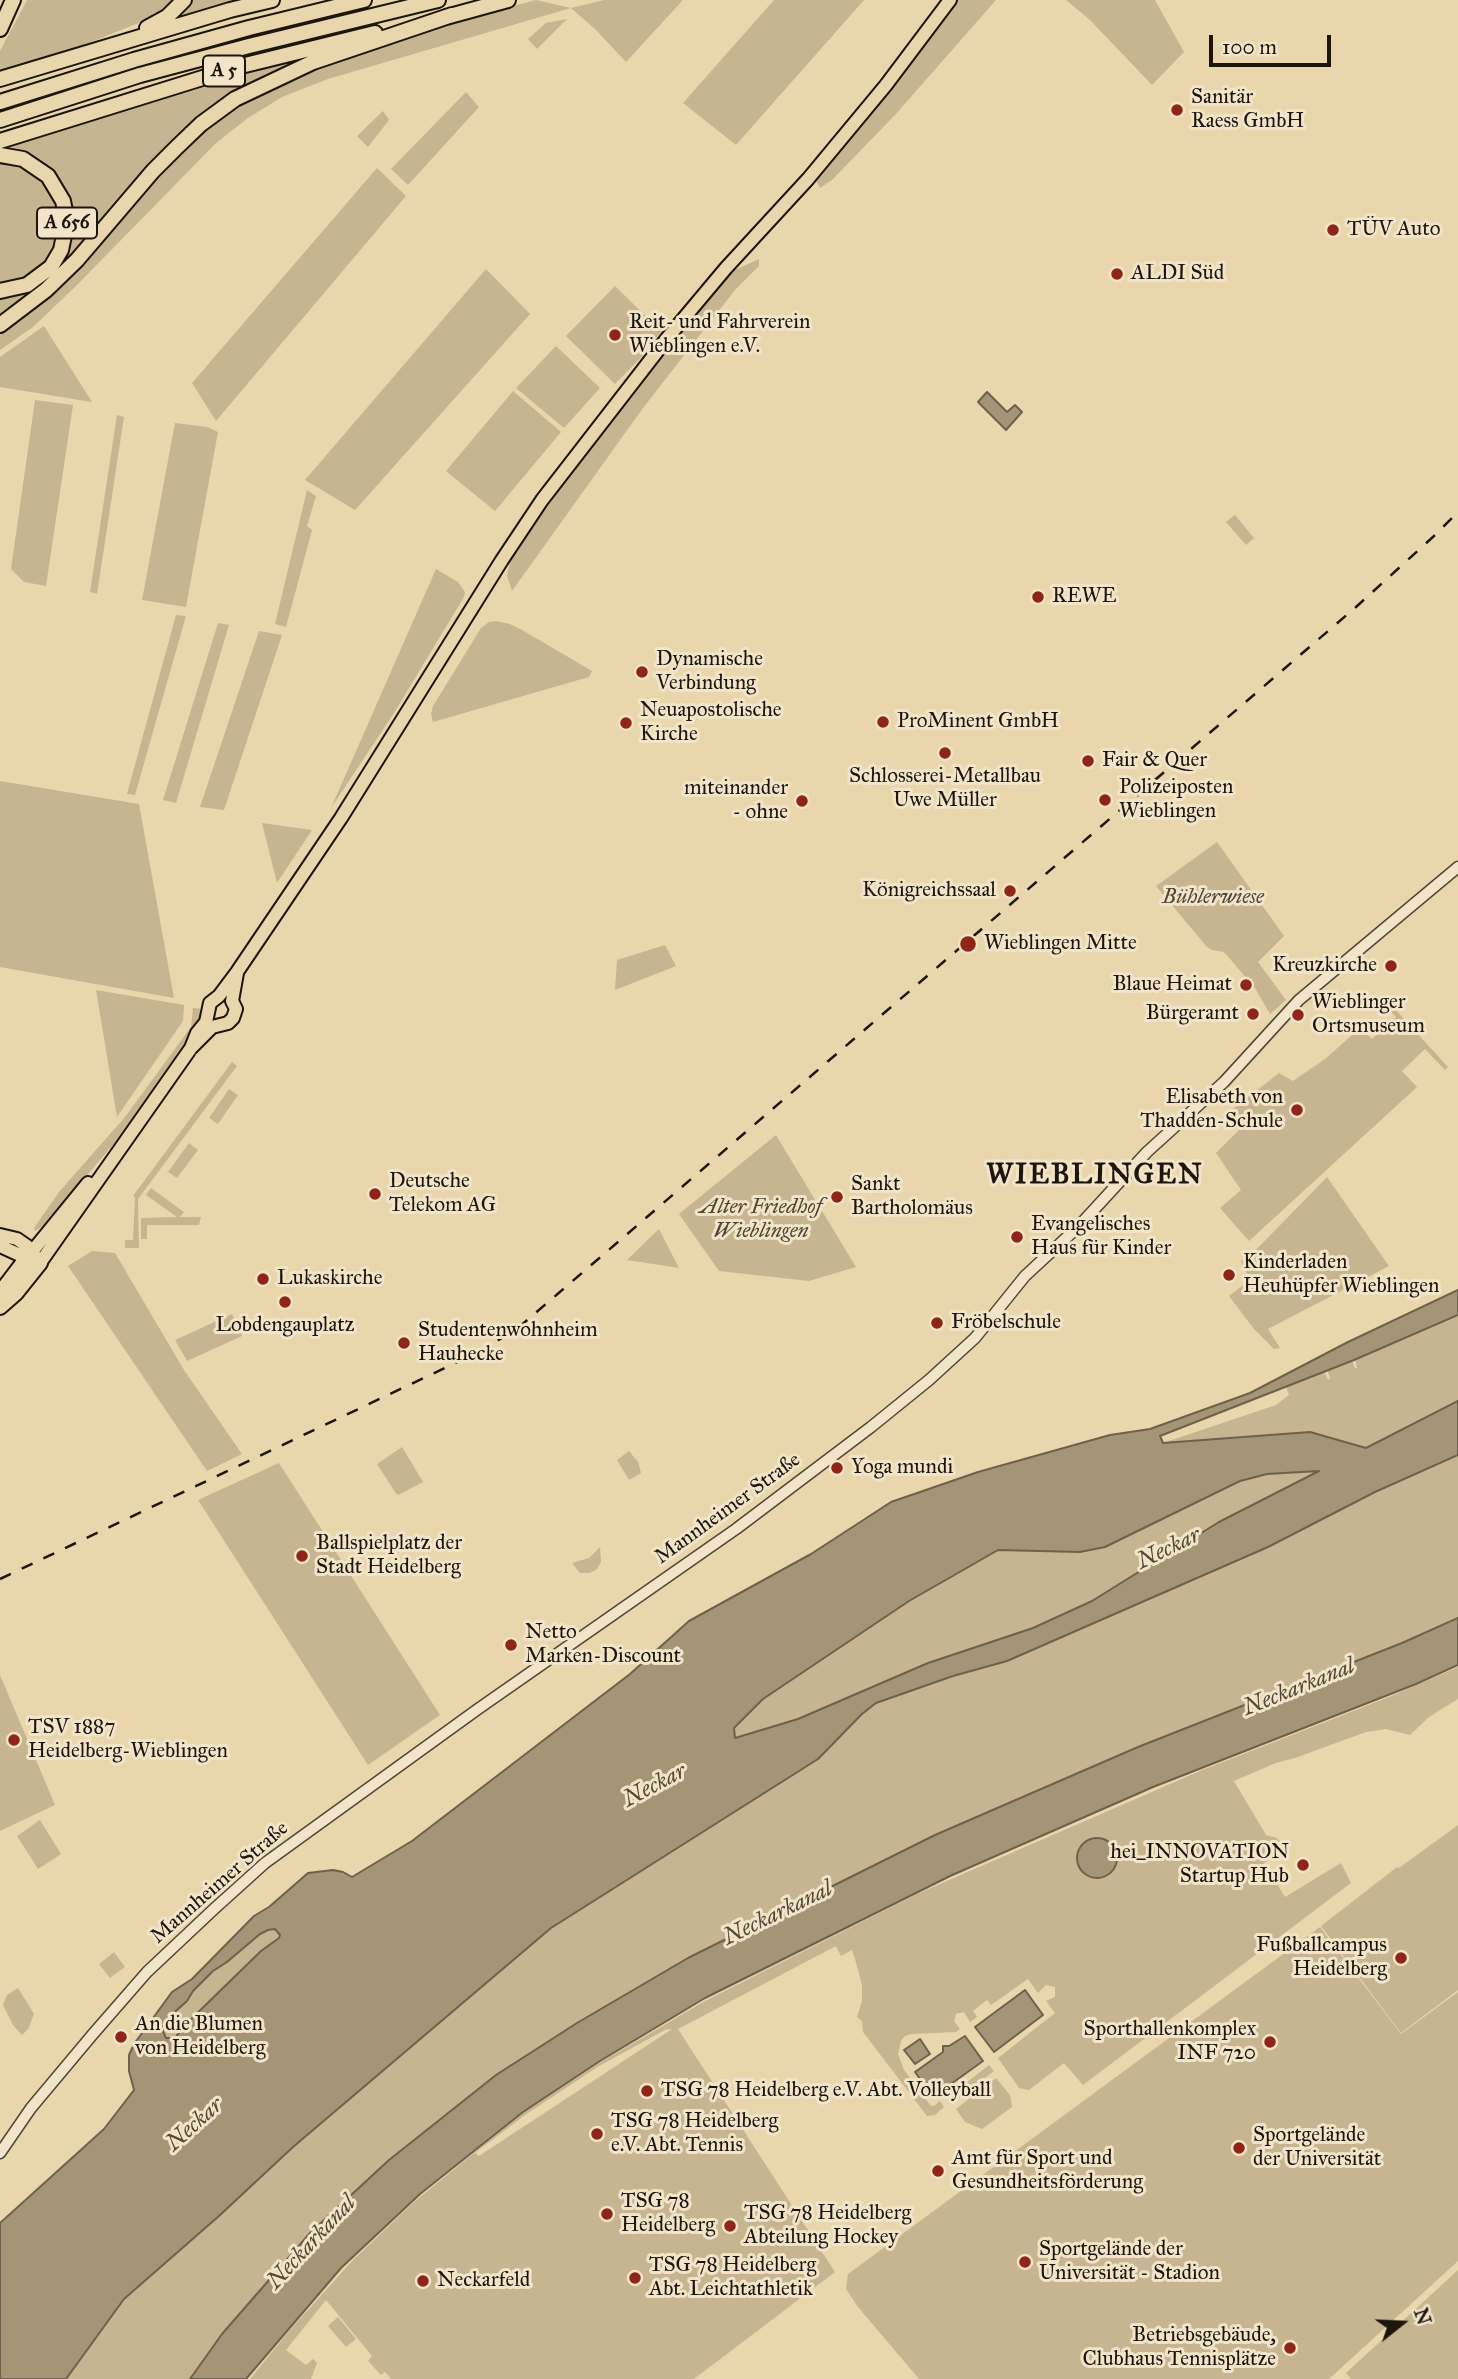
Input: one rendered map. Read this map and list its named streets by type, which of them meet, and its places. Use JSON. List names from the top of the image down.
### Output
{
  "streets": {
    "highway": ["A 5", "A 656"],
    "street": ["Mannheimer Straße"]
  },
  "districts": ["WIEBLINGEN"],
  "water": ["Neckar", "Neckarkanal"],
  "parks": ["Bühlerwiese", "Alter Friedhof Wieblingen"],
  "places": [
    "Sanitär Raess GmbH",
    "TÜV Auto",
    "ALDI Süd",
    "Reit- und Fahrverein Wieblingen e.V.",
    "REWE",
    "Dynamische Verbindung",
    "ProMinent GmbH",
    "Neuapostolische Kirche",
    "Schlosserei-Metallbau Uwe Müller",
    "Fair & Quer",
    "Polizeiposten Wieblingen",
    "miteinander - ohne",
    "Königreichssaal",
    "Wieblingen Mitte",
    "Kreuzkirche",
    "Blaue Heimat",
    "Bürgeramt",
    "Wieblinger Ortsmuseum",
    "Elisabeth von Thadden-Schule",
    "Deutsche Telekom AG",
    "Sankt Bartholomäus",
    "Evangelisches Haus für Kinder",
    "Kinderladen Heuhüpfer Wieblingen",
    "Lukaskirche",
    "Lobdengauplatz",
    "Fröbelschule",
    "Studentenwohnheim Hauhecke",
    "Yoga mundi",
    "Ballspielplatz der Stadt Heidelberg",
    "Netto Marken-Discount",
    "TSV 1887 Heidelberg-Wieblingen",
    "hei_INNOVATION Startup Hub",
    "Fußballcampus Heidelberg",
    "An die Blumen von Heidelberg",
    "Sporthallenkomplex INF 720",
    "TSG 78 Heidelberg e.V. Abt. Volleyball",
    "TSG 78 Heidelberg e.V. Abt. Tennis",
    "Sportgelände der Universität",
    "Amt für Sport und Gesundheitsförderung",
    "TSG 78 Heidelberg",
    "TSG 78 Heidelberg Abteilung Hockey",
    "Sportgelände der Universität - Stadion",
    "TSG 78 Heidelberg Abt. Leichtathletik",
    "Neckarfeld",
    "Betriebsgebäude, Clubhaus Tennisplätze"
  ],
  "scale_bar": "100 m",
  "north": "right"
}
